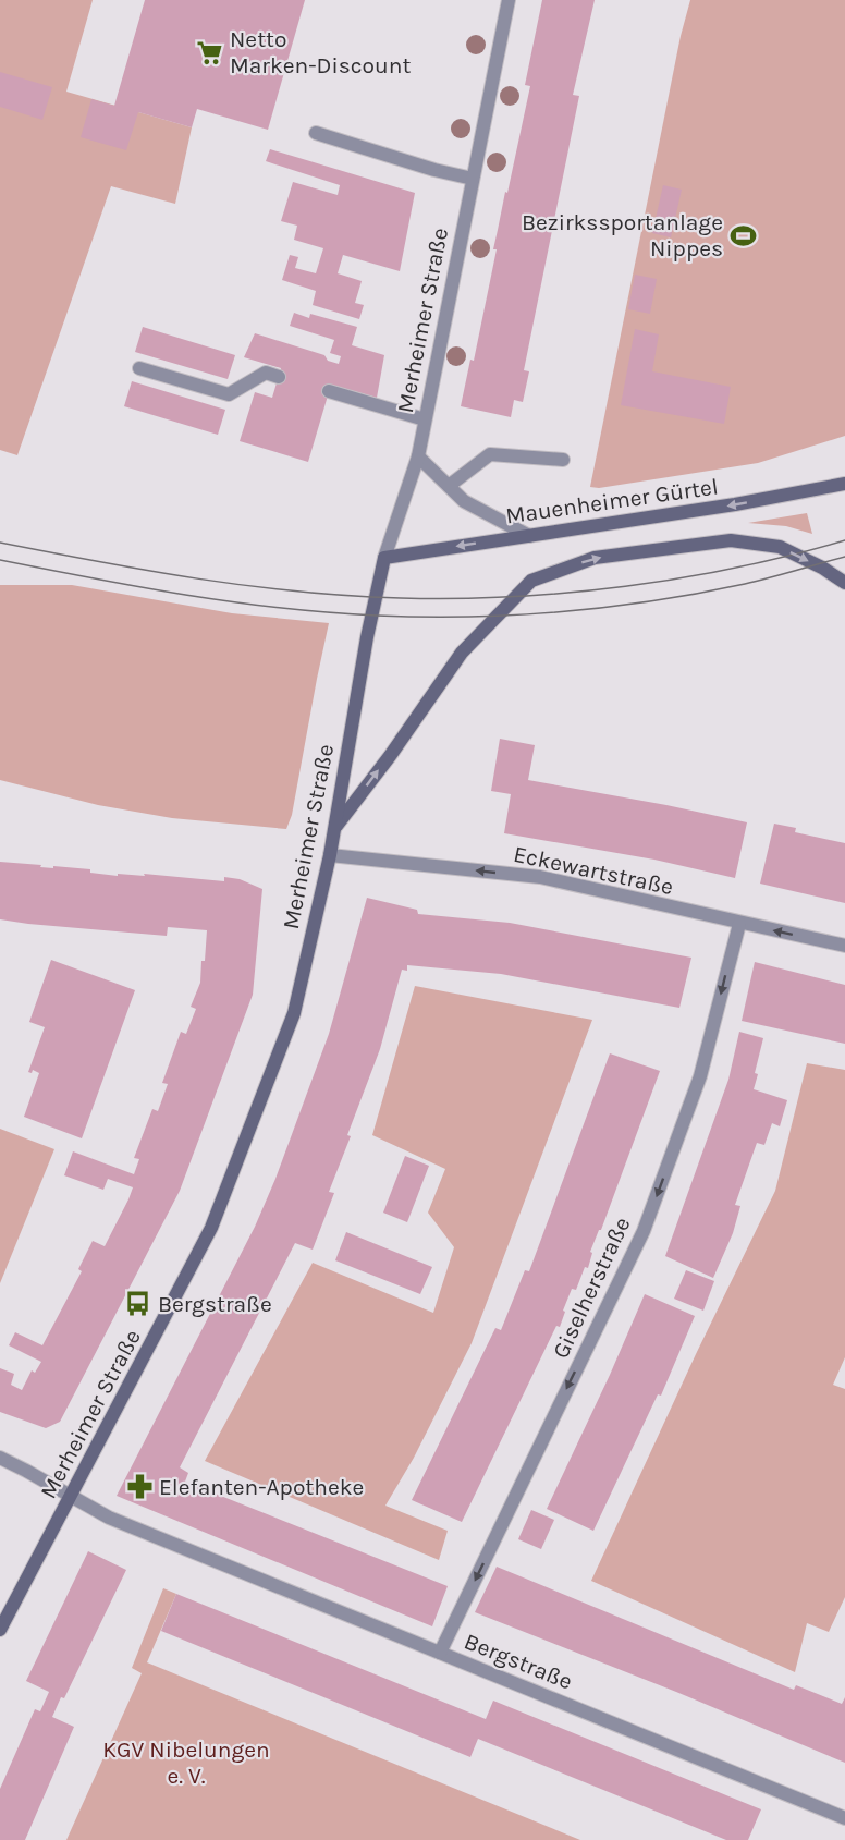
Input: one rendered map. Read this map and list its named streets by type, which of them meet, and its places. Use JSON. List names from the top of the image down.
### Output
{
  "streets": {
    "main road": ["Merheimer Straße", "Mauenheimer Gürtel"],
    "street": ["Eckewartstraße", "Giselherstraße", "Bergstraße"]
  },
  "crossings": [
    ["Merheimer Straße", "Mauenheimer Gürtel"],
    ["Merheimer Straße", "Eckewartstraße"],
    ["Merheimer Straße", "Bergstraße"],
    ["Eckewartstraße", "Giselherstraße"],
    ["Giselherstraße", "Bergstraße"]
  ],
  "one_way": ["Mauenheimer Gürtel", "Eckewartstraße", "Giselherstraße"],
  "parks": ["KGV Nibelungen e. V."],
  "places": {
    "supermarket": ["Netto Marken-Discount"],
    "sports": ["Bezirkssportanlage Nippes"],
    "bus stop": ["Bergstraße"],
    "pharmacy": ["Elefanten-Apotheke"]
  }
}
